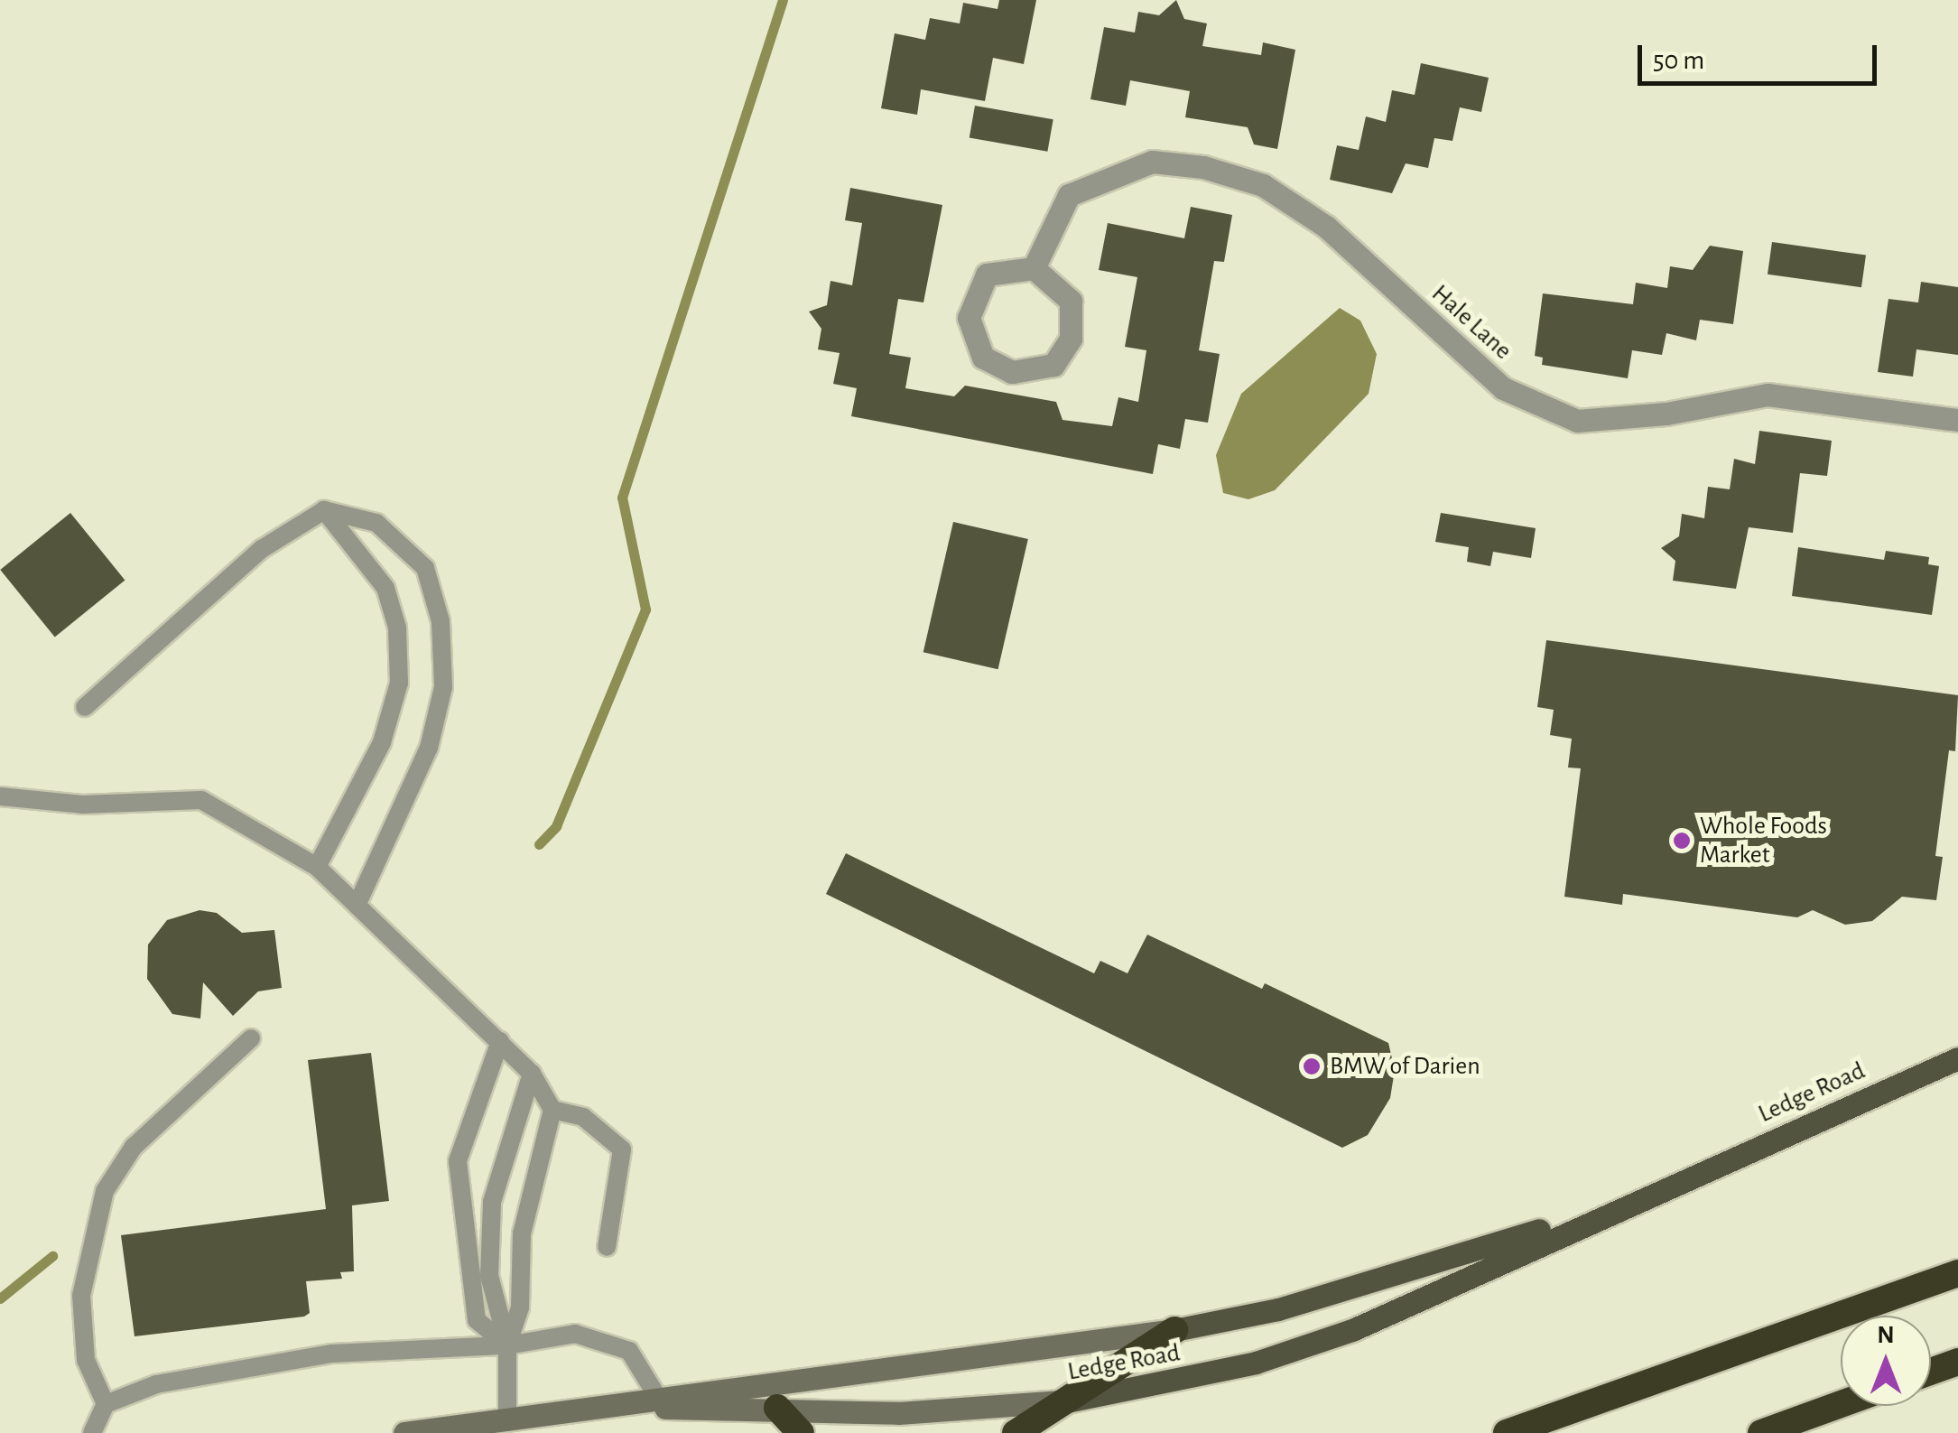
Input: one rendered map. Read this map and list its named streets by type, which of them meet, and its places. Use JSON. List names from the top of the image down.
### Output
{
  "streets": {
    "main road": ["Ledge Road"],
    "street": ["Hale Lane"]
  },
  "places": ["Whole Foods Market", "BMW of Darien"],
  "scale_bar": "50 m",
  "north": "top"
}
